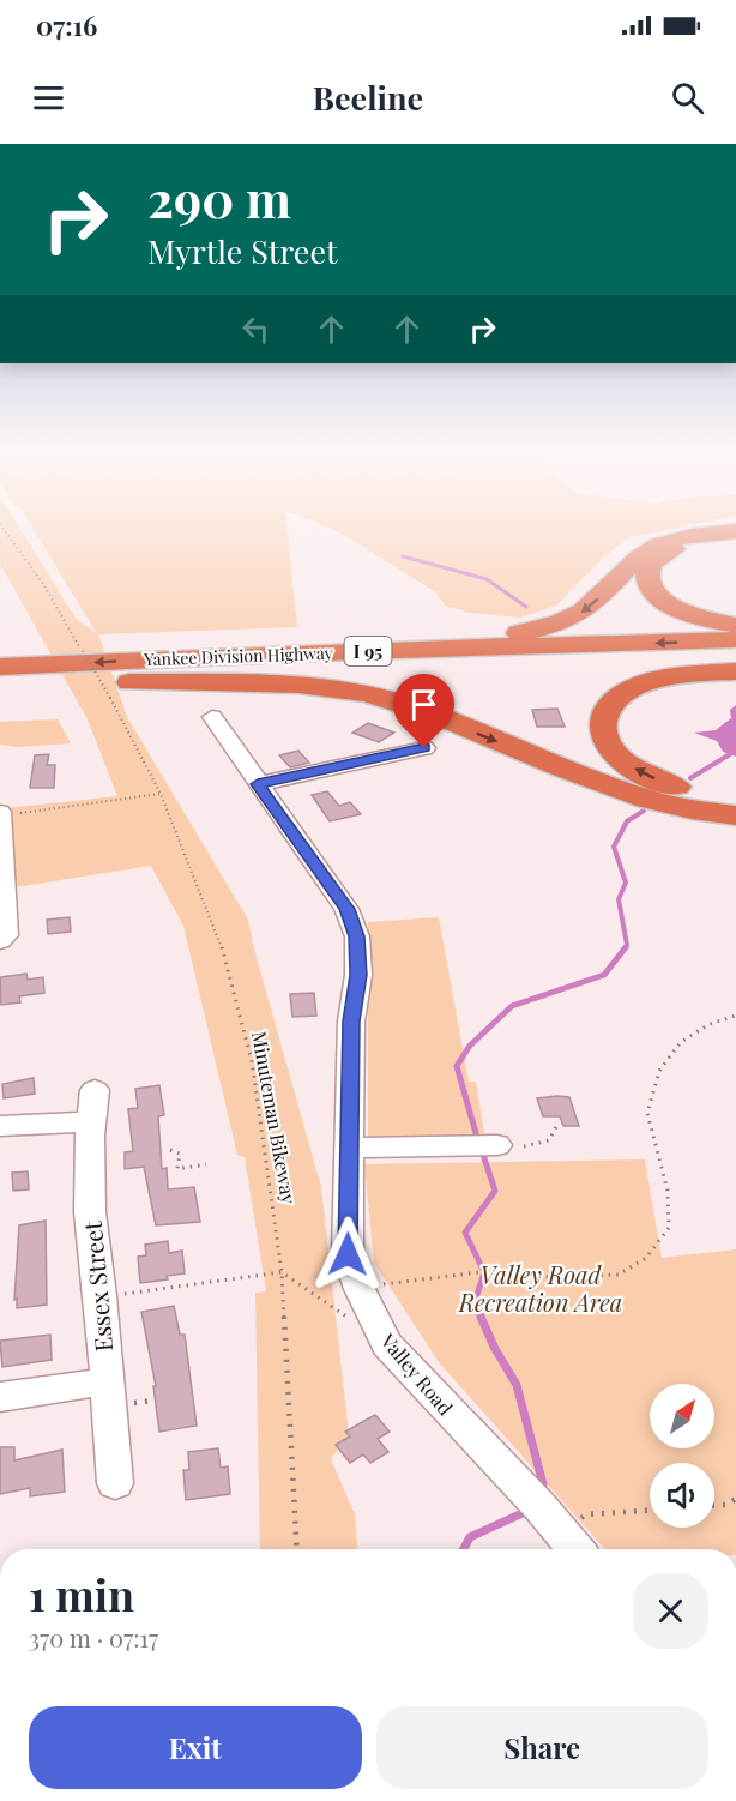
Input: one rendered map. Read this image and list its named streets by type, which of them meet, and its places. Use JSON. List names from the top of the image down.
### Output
{
  "streets": {
    "highway": ["I 95", "Yankee Division Highway"],
    "street": ["Essex Street", "Valley Road"],
    "path": ["Minuteman Bikeway"]
  },
  "crossings": [
    ["Yankee Division Highway", "Minuteman Bikeway"]
  ],
  "parks": ["Valley Road Recreation Area"],
  "north": "top right",
  "page": {
    "status": "07:16",
    "header": "Beeline",
    "turn": ["290 m", "Myrtle Street"],
    "heading": ["1 min", "370 m · 07:17"],
    "buttons": ["Exit", "Share"]
  }
}
